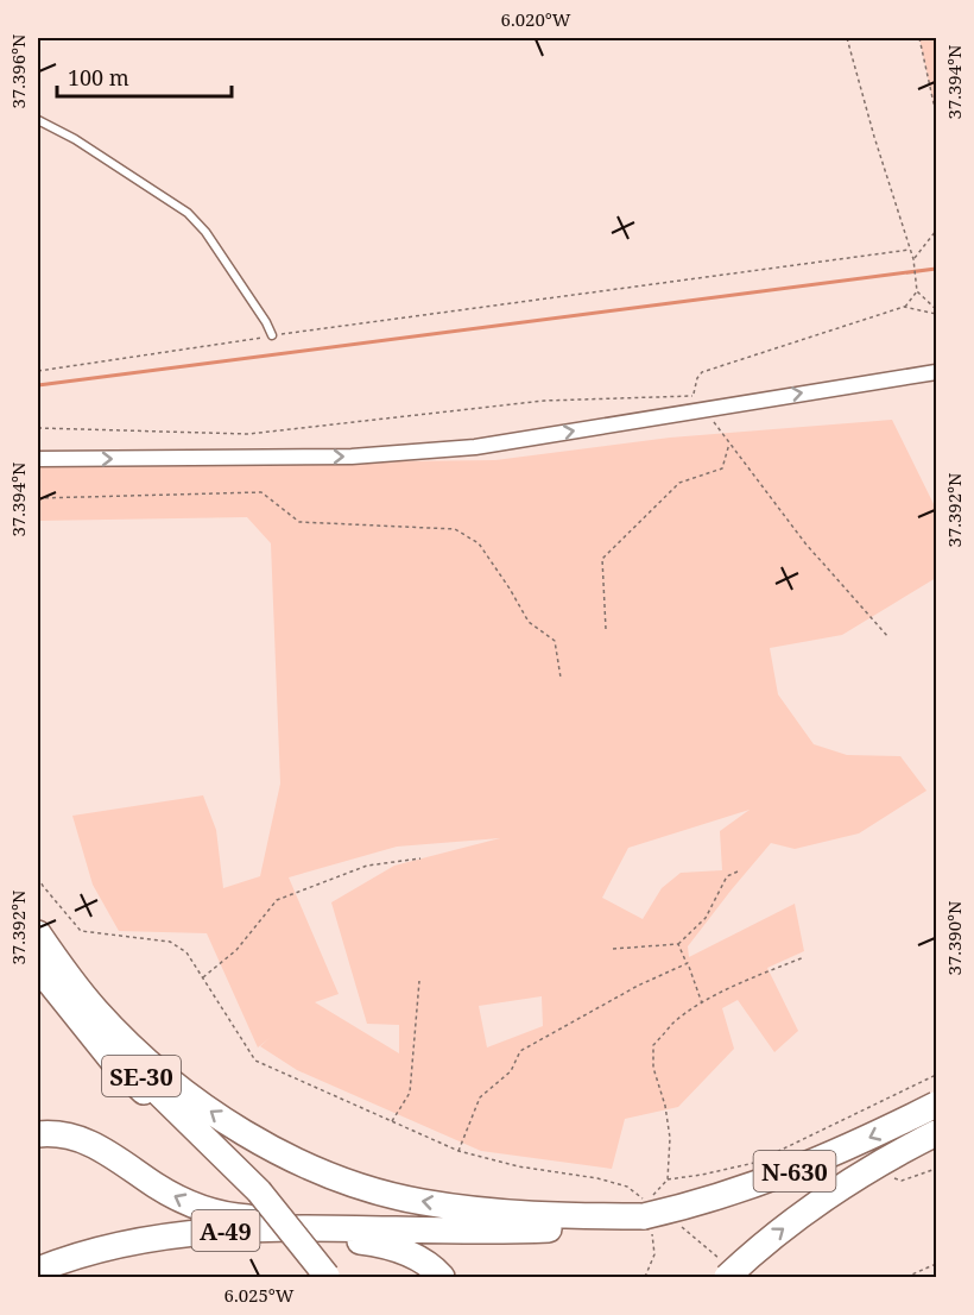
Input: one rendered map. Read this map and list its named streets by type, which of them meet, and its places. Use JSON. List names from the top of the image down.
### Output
{
  "streets": {
    "highway": ["SE-30", "N-630", "A-49"]
  },
  "scale_bar": "100 m",
  "coordinates": [
    "6.020°W",
    "37.396°N",
    "37.394°N",
    "37.392°N",
    "37.390°N",
    "6.025°W"
  ]
}
